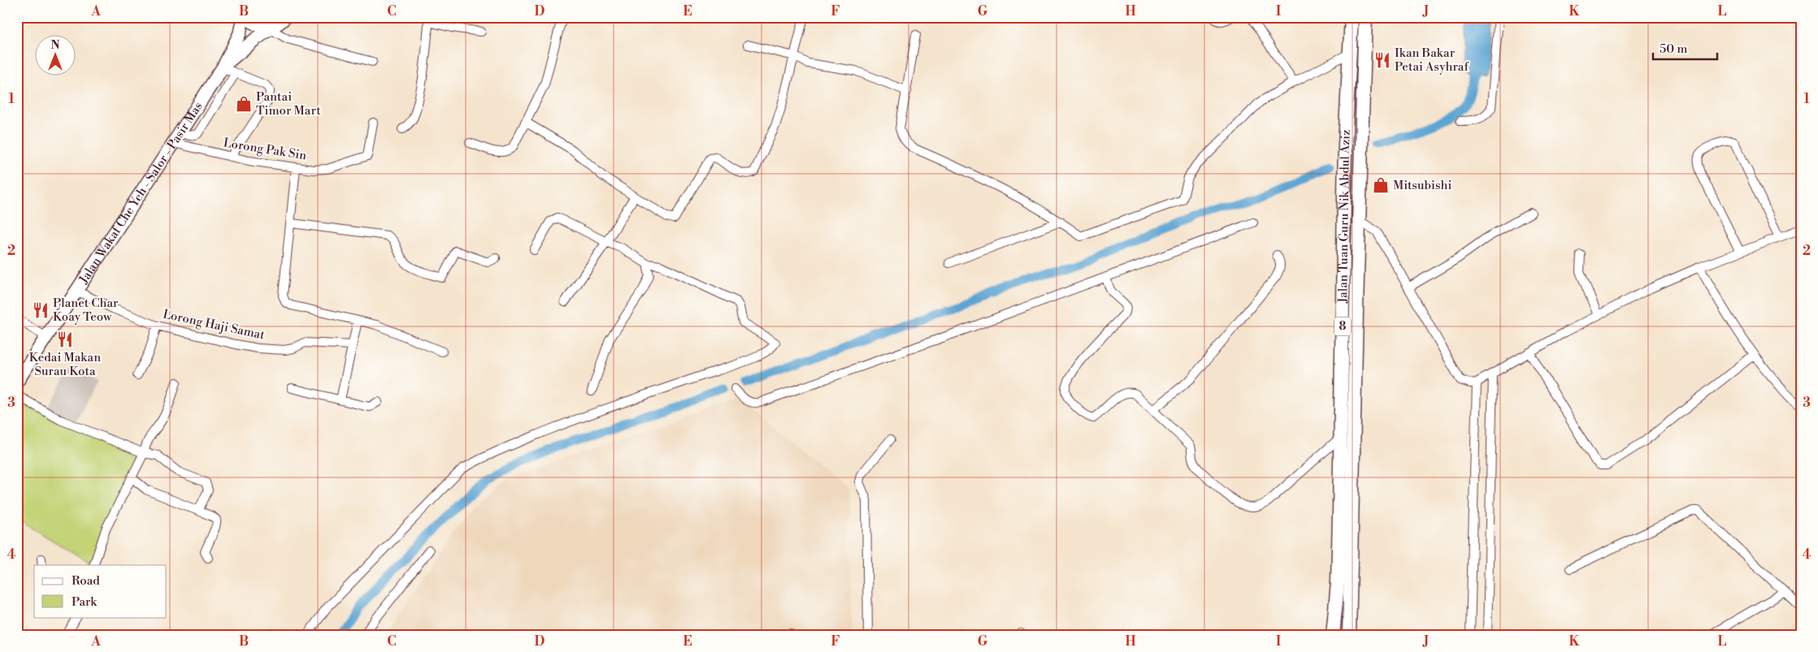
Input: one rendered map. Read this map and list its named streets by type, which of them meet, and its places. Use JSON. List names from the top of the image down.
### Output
{
  "streets": {
    "main road": ["Jalan Wakaf Che Yeh - Salor - Pasir Mas", "Jalan Tuan Guru Nik Abdul Aziz", "8"],
    "street": ["Lorong Pak Sin", "Lorong Haji Samat"]
  },
  "crossings": [
    ["Lorong Pak Sin", "Jalan Wakaf Che Yeh - Salor - Pasir Mas"],
    ["Jalan Wakaf Che Yeh - Salor - Pasir Mas", "Lorong Haji Samat"]
  ],
  "places": {
    "restaurant": ["Ikan Bakar Petai Asyhraf", "Planet Char Koay Teow", "Kedai Makan Surau Kota"],
    "shop": ["Pantai Timor Mart", "Mitsubishi"]
  },
  "legend": ["Road", "Park"],
  "scale_bar": "50 m",
  "north": "top",
  "grid": {
    "columns": [
      "A",
      "B",
      "C",
      "D",
      "E",
      "F",
      "G",
      "H",
      "I",
      "J",
      "K",
      "L"
    ],
    "rows": [
      "1",
      "2",
      "3",
      "4"
    ]
  }
}
